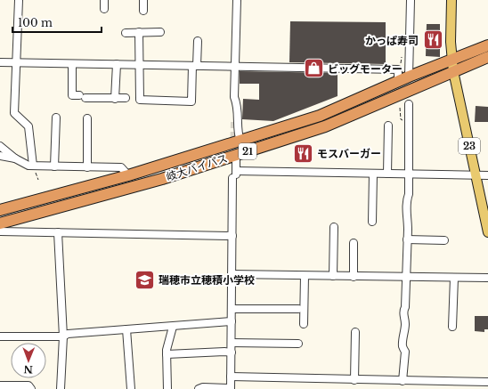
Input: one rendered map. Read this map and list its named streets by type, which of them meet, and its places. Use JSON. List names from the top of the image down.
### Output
{
  "streets": {
    "highway": ["21", "岐大バイパス"],
    "main road": ["23"]
  },
  "crossings": [
    ["23", "岐大バイパス"]
  ],
  "places": {
    "restaurant": ["かっぱ寿司", "モスバーガー"],
    "shop": ["ビッグモーター"],
    "school or university": ["瑞穂市立穂積小学校"]
  },
  "scale_bar": "100 m",
  "north": "bottom"
}
